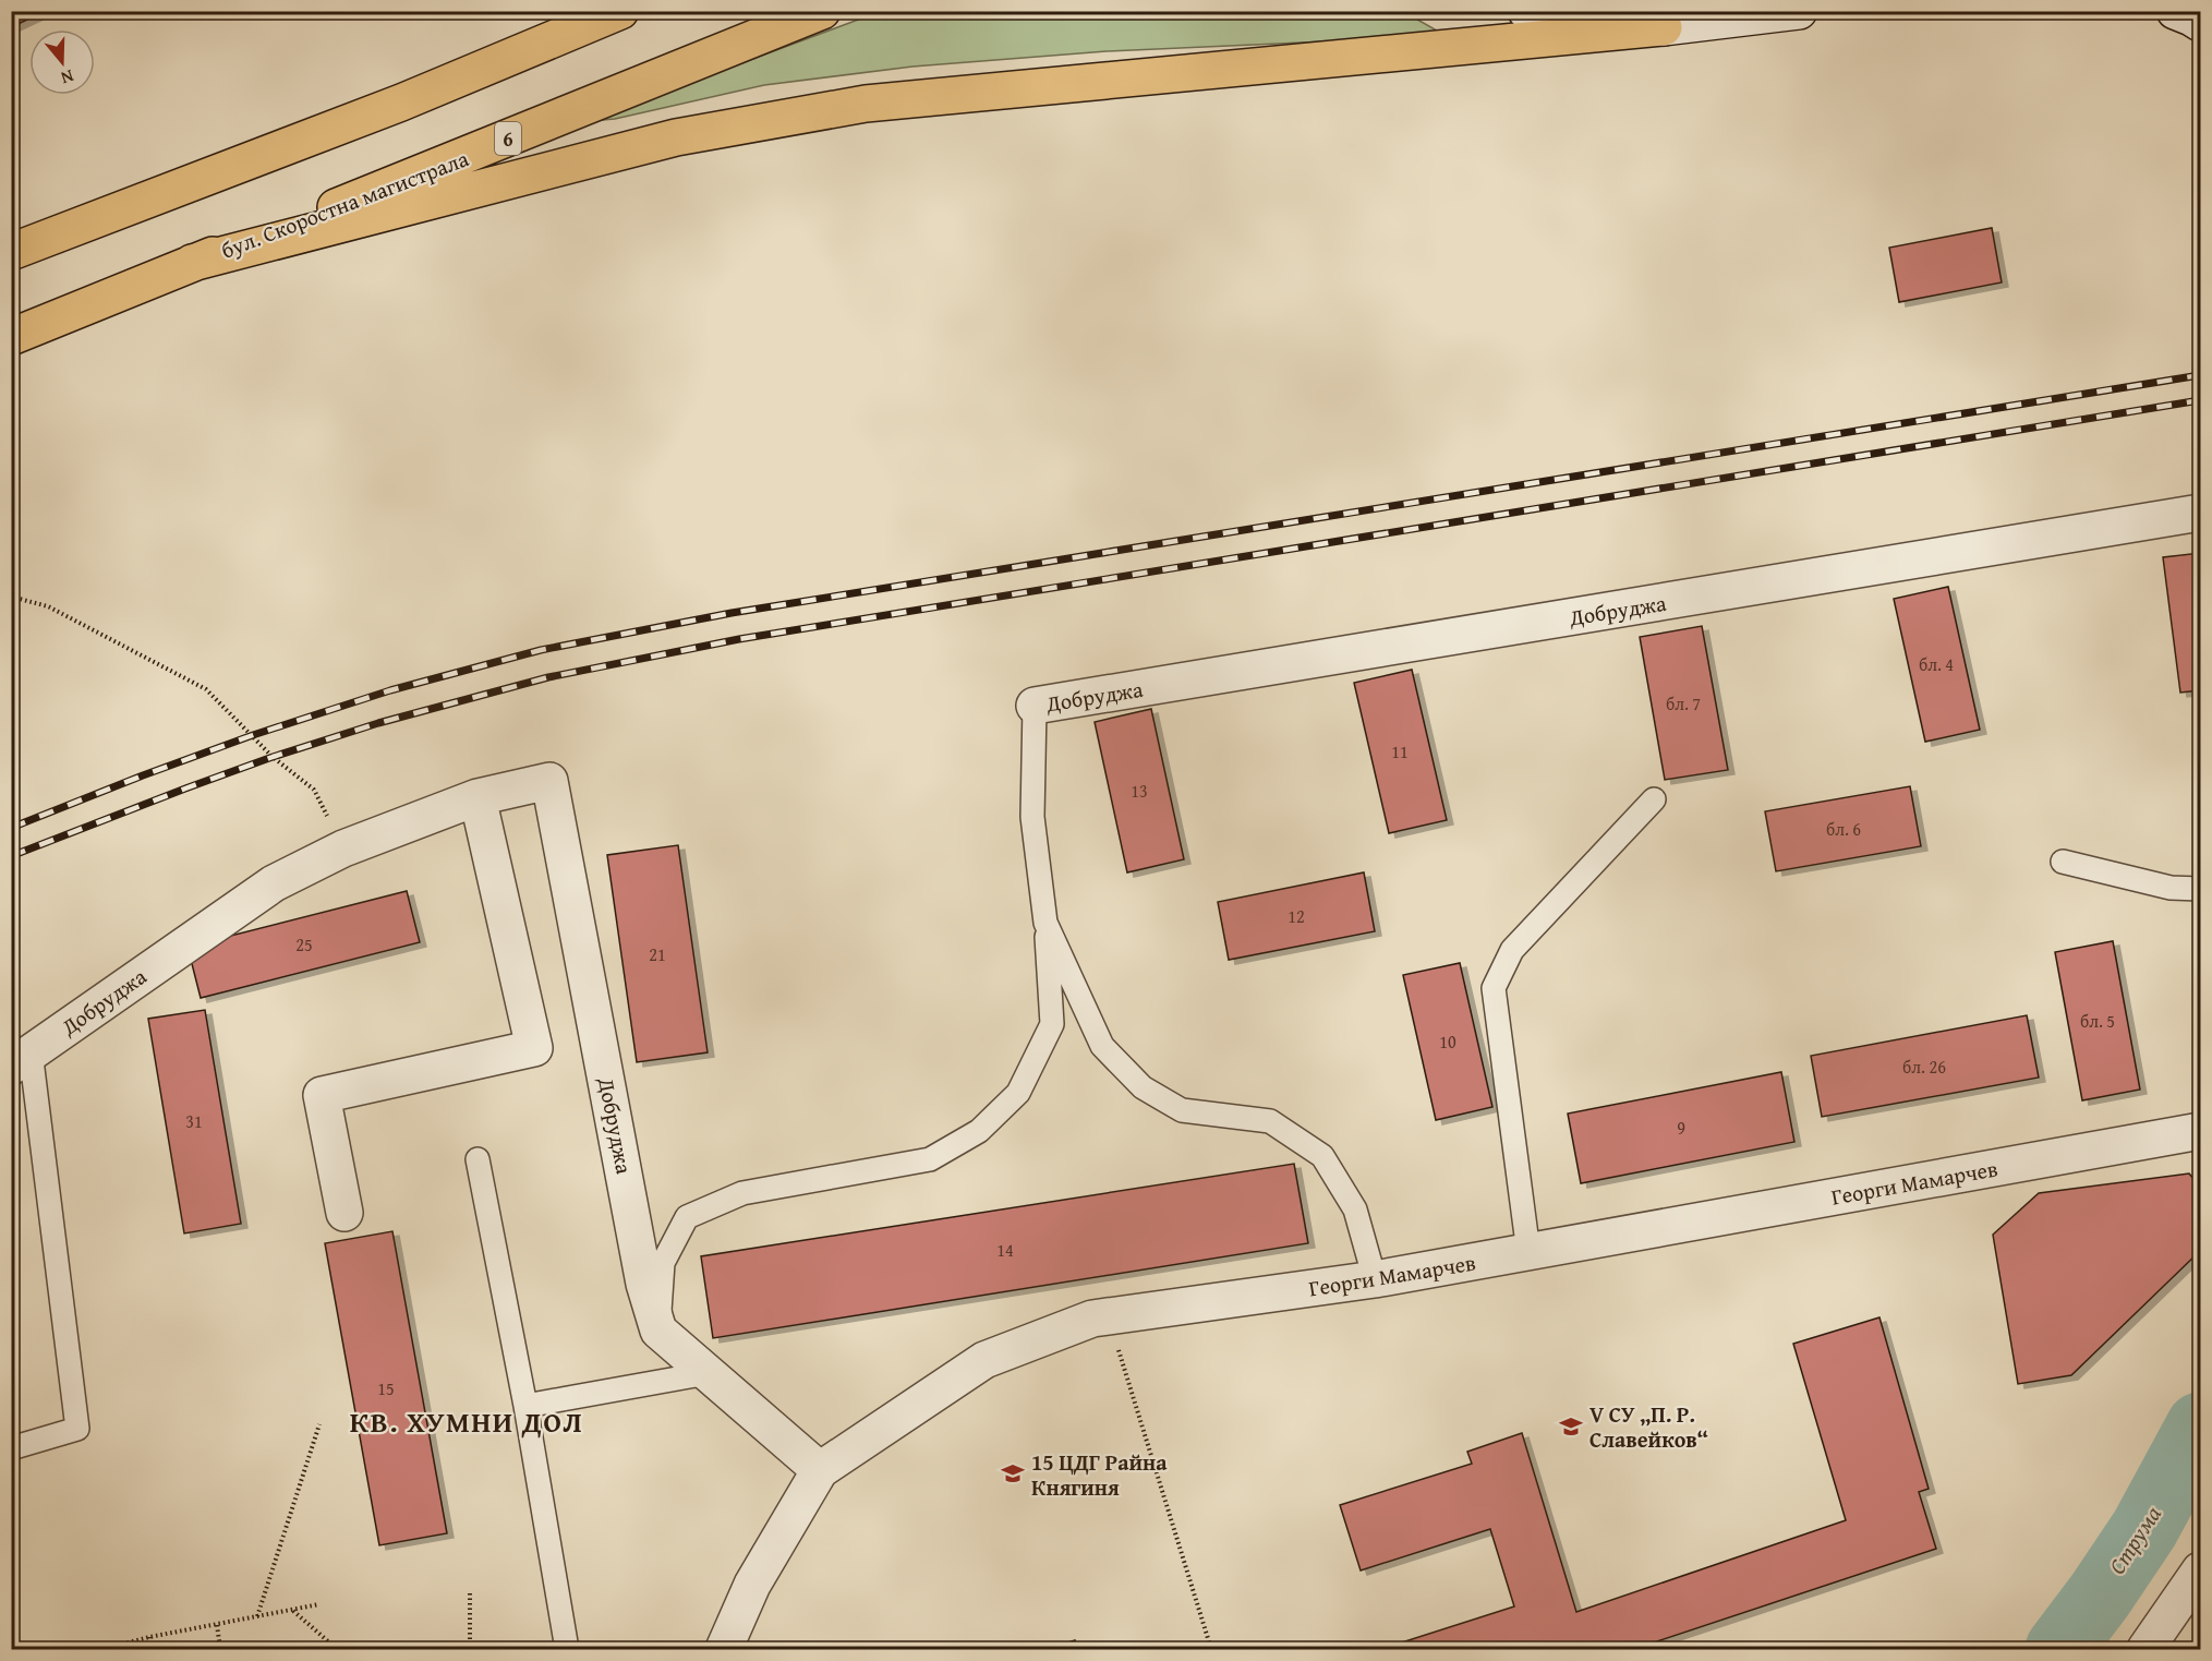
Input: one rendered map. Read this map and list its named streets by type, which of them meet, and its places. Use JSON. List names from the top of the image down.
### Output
{
  "streets": {
    "highway": ["6", "бул. Скоростна магистрала"],
    "street": ["Добруджа", "Георги Мамарчев"]
  },
  "districts": ["КВ. ХУМНИ ДОЛ"],
  "water": ["Струма"],
  "places": {
    "school or university": ["V СУ „П. Р. Славейков“", "15 ЦДГ Райна Княгиня"]
  },
  "house_numbers": [
    "бл. 4",
    "бл. 7",
    "11",
    "13",
    "бл. 6",
    "12",
    "25",
    "21",
    "бл. 5",
    "10",
    "бл. 26",
    "31",
    "9",
    "14",
    "15"
  ],
  "north": "bottom"
}
